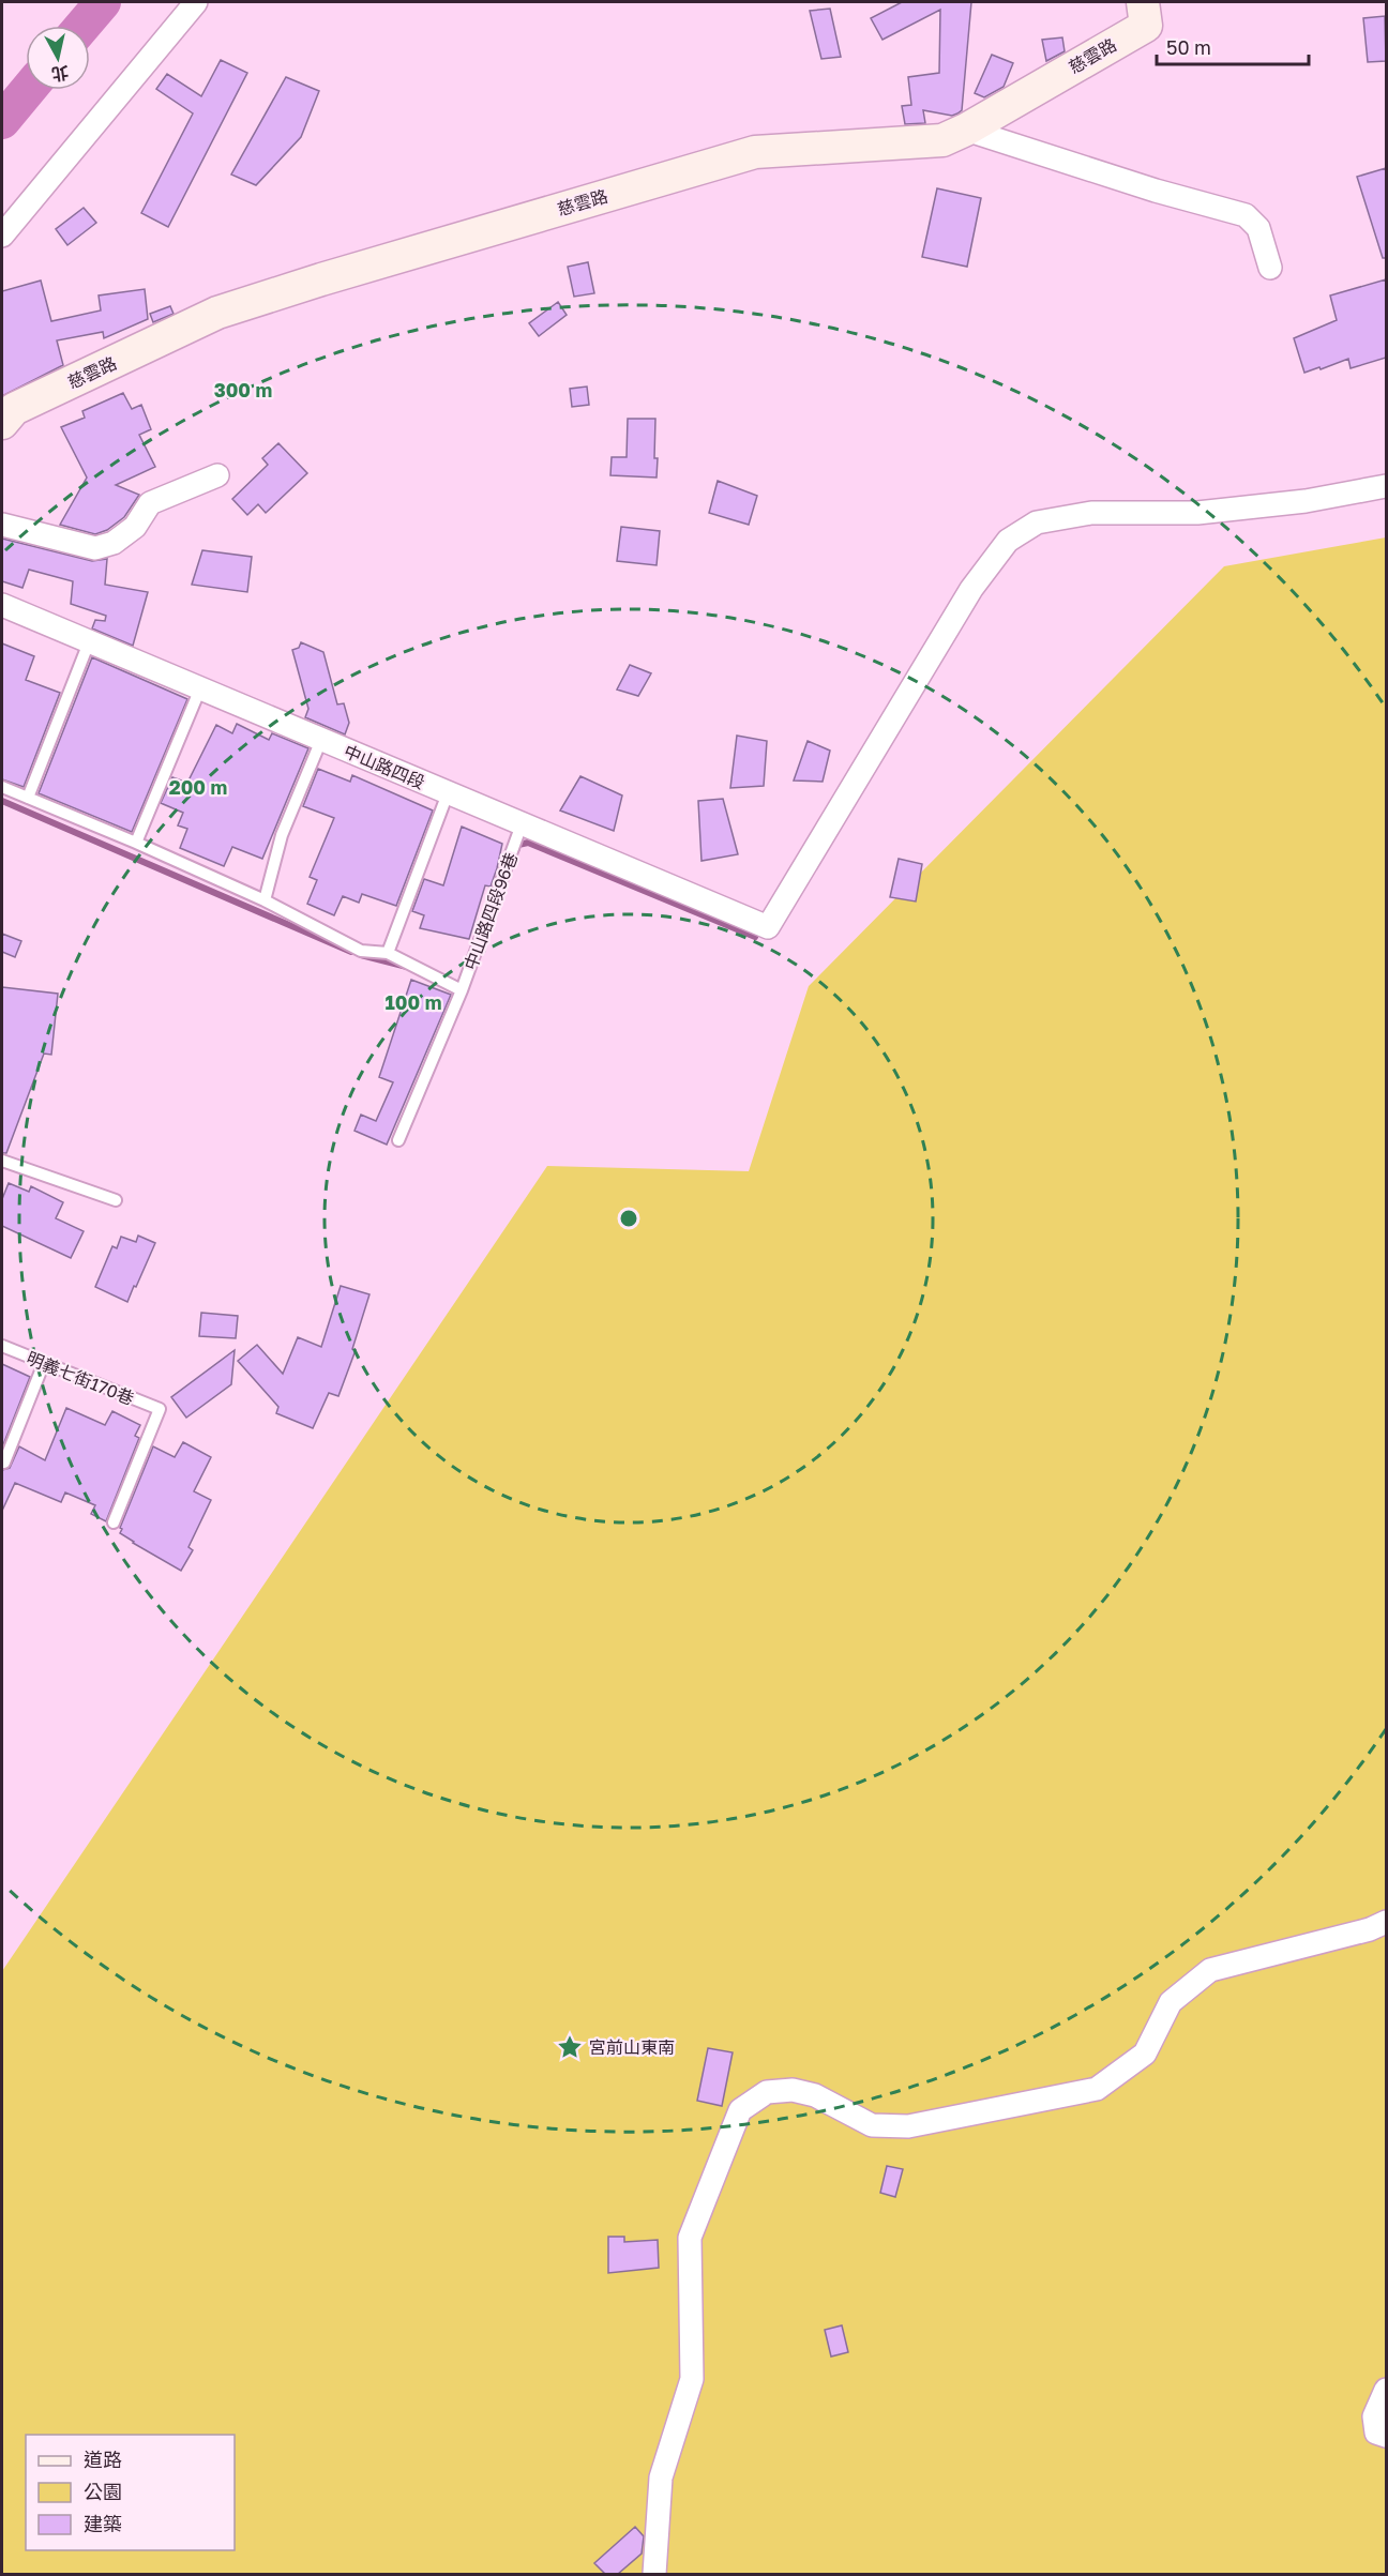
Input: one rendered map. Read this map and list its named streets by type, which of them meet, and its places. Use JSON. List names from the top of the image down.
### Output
{
  "streets": {
    "street": ["慈雲路", "中山路四段"],
    "lane": ["中山路四段96巷", "明義七街170巷"]
  },
  "crossings": [
    ["中山路四段", "中山路四段96巷"]
  ],
  "places": {
    "place": ["宮前山東南"]
  },
  "legend": ["道路", "公園", "建築"],
  "scale_bar": "50 m",
  "north": "bottom",
  "rings": ["300 m", "200 m", "100 m"]
}
